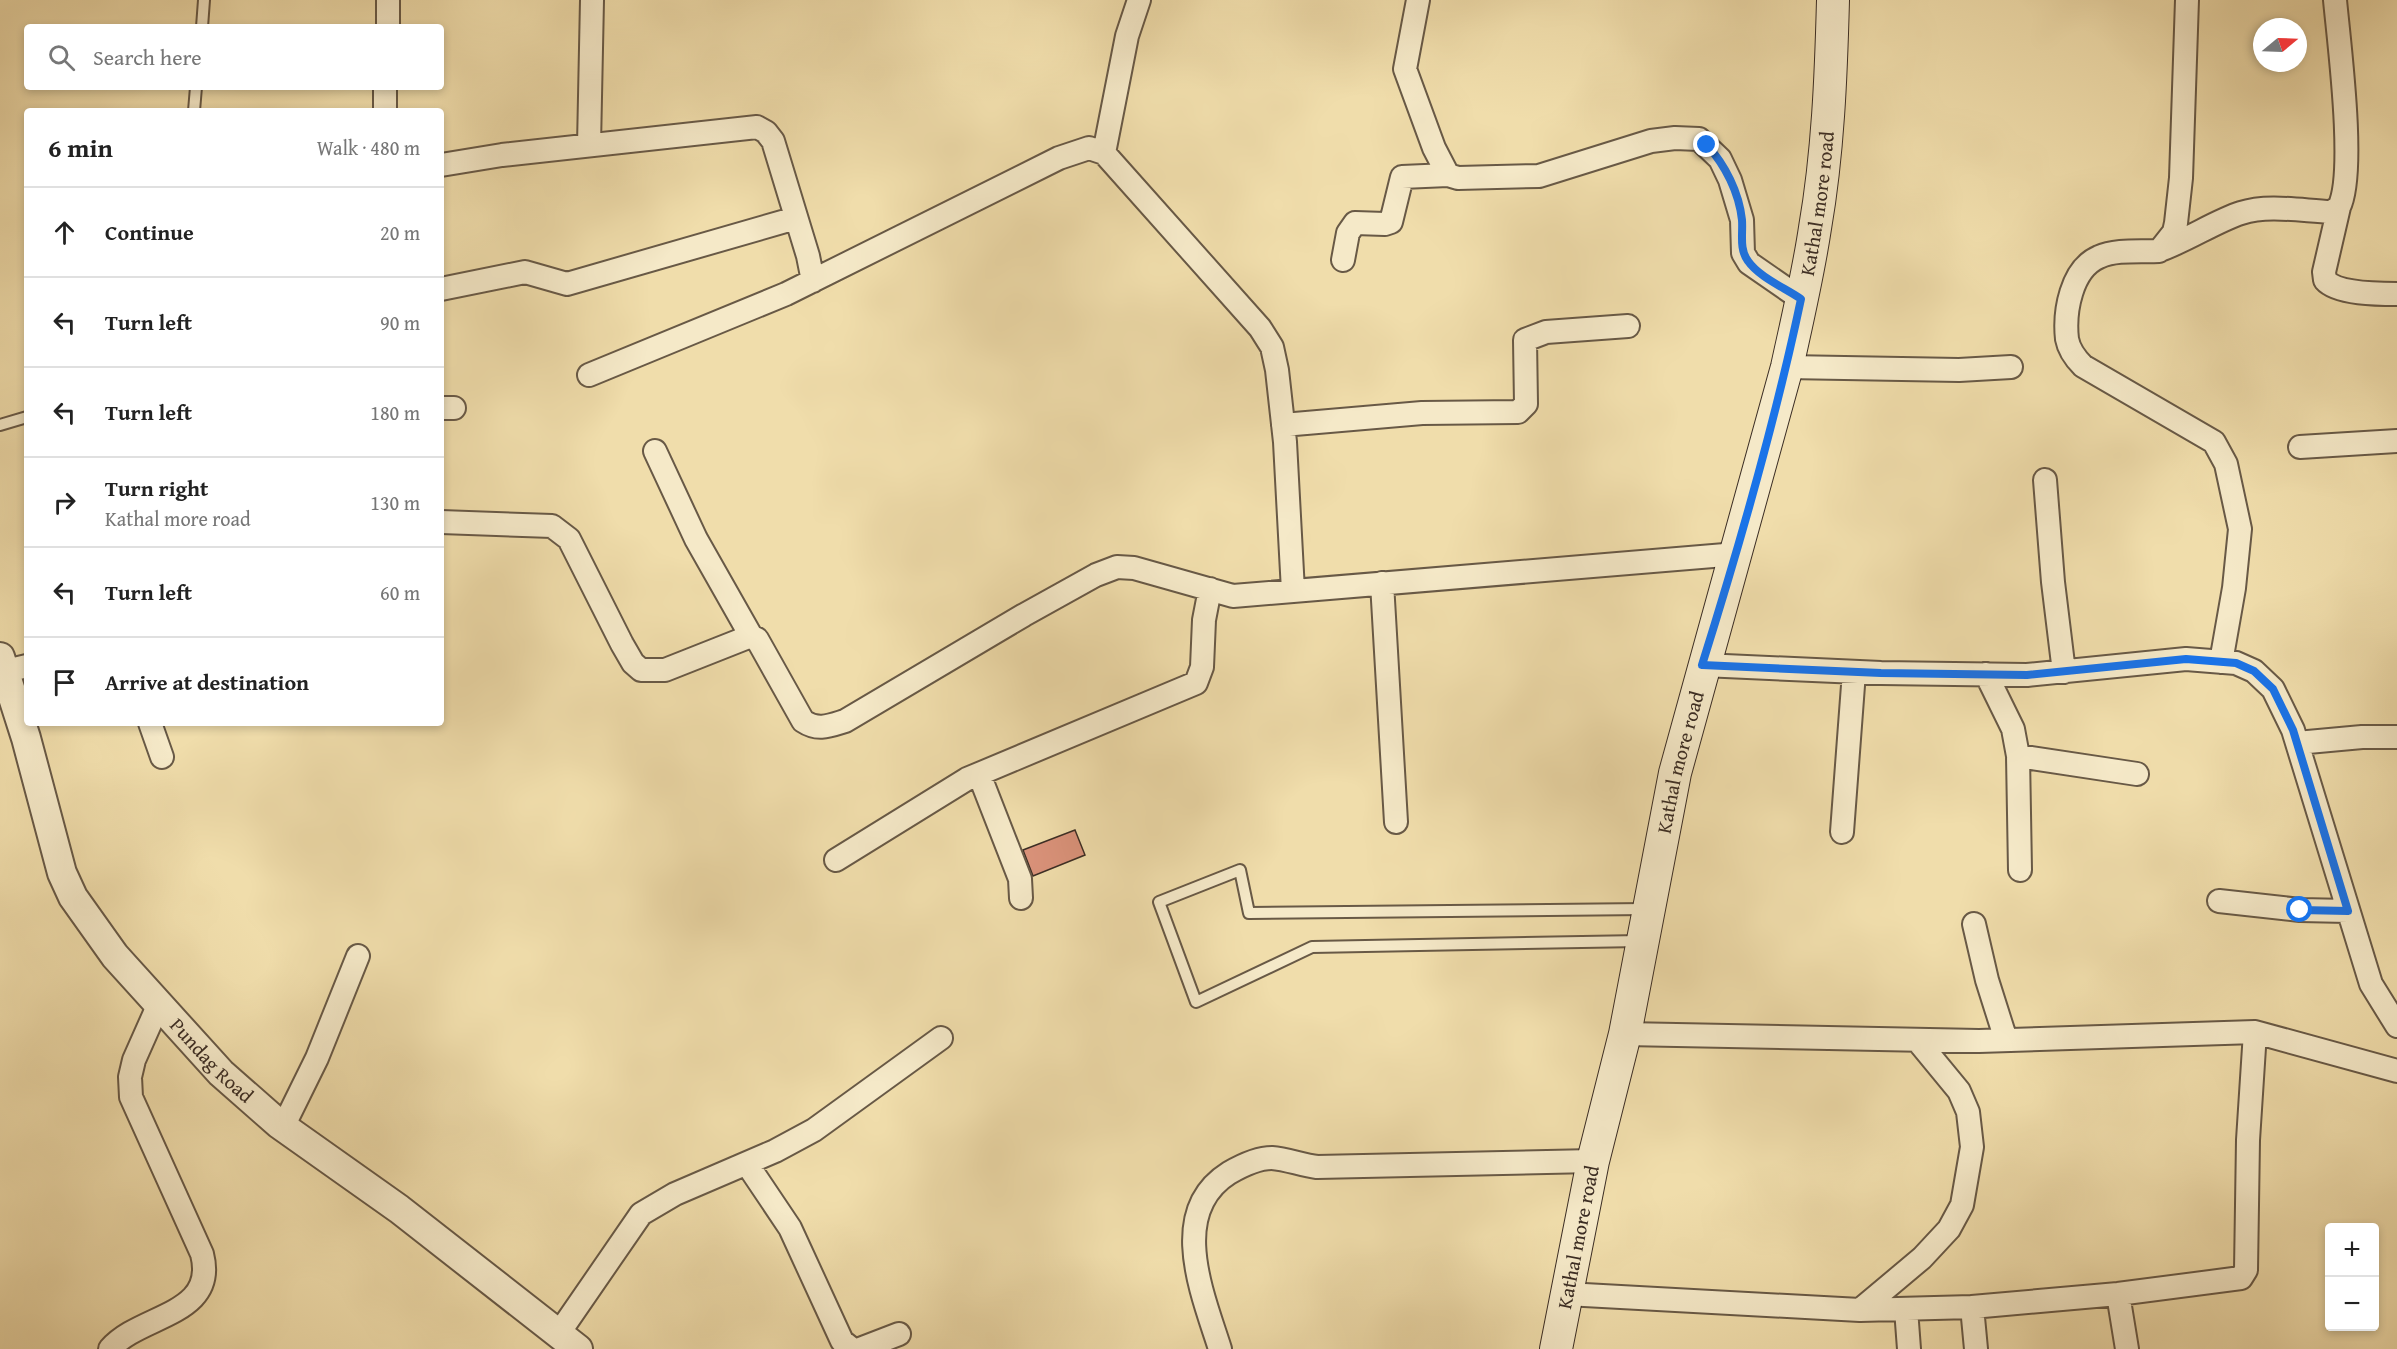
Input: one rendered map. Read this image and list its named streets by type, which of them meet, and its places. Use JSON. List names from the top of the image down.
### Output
{
  "streets": {
    "main road": ["Kathal more road"],
    "street": ["Pundag Road"]
  },
  "north": "right",
  "page": {
    "search": "Search here",
    "heading": ["6 min", "Walk · 480 m"],
    "list": [
      ["Continue", "20 m"],
      ["Turn left", "90 m"],
      ["Turn left", "180 m"],
      ["Turn right", "Kathal more road", "130 m"],
      ["Turn left", "60 m"],
      "Arrive at destination"
    ],
    "map_buttons": ["+", "−"]
  }
}
